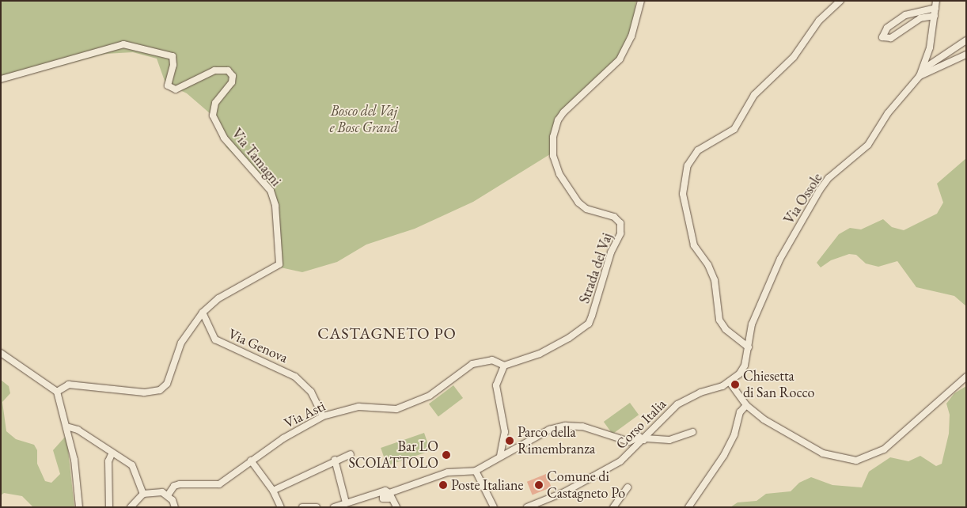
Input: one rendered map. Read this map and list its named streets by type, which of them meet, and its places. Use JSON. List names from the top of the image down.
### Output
{
  "streets": {
    "street": [
      "Via Tamagni",
      "Via Ossole",
      "Strada del Vaj",
      "Via Genova",
      "Via Asti",
      "Corso Italia"
    ]
  },
  "crossings": [
    ["Via Tamagni", "Via Genova"],
    ["Via Ossole", "Corso Italia"],
    ["Strada del Vaj", "Via Asti"],
    ["Via Genova", "Via Asti"]
  ],
  "districts": ["CASTAGNETO PO"],
  "parks": ["Bosco del Vaj e Bosc Grand"],
  "places": [
    "Chiesetta di San Rocco",
    "Parco della Rimembranza",
    "Bar LO SCOIATTOLO",
    "Poste Italiane",
    "Comune di Castagneto Po"
  ]
}
